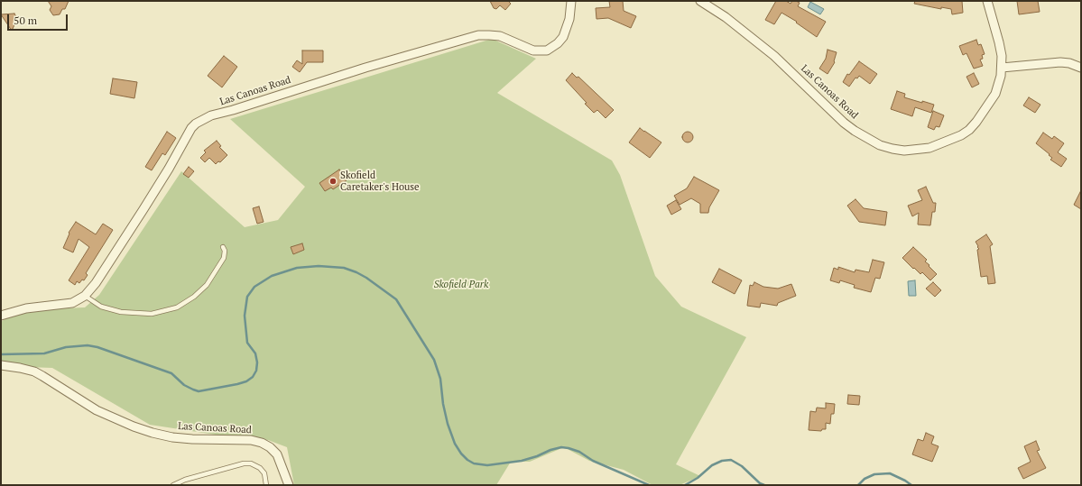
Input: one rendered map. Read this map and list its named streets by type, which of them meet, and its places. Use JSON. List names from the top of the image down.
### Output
{
  "streets": {
    "street": ["Las Canoas Road"]
  },
  "parks": ["Skofield Park"],
  "places": ["Skofield Caretaker's House"],
  "scale_bar": "50 m"
}
